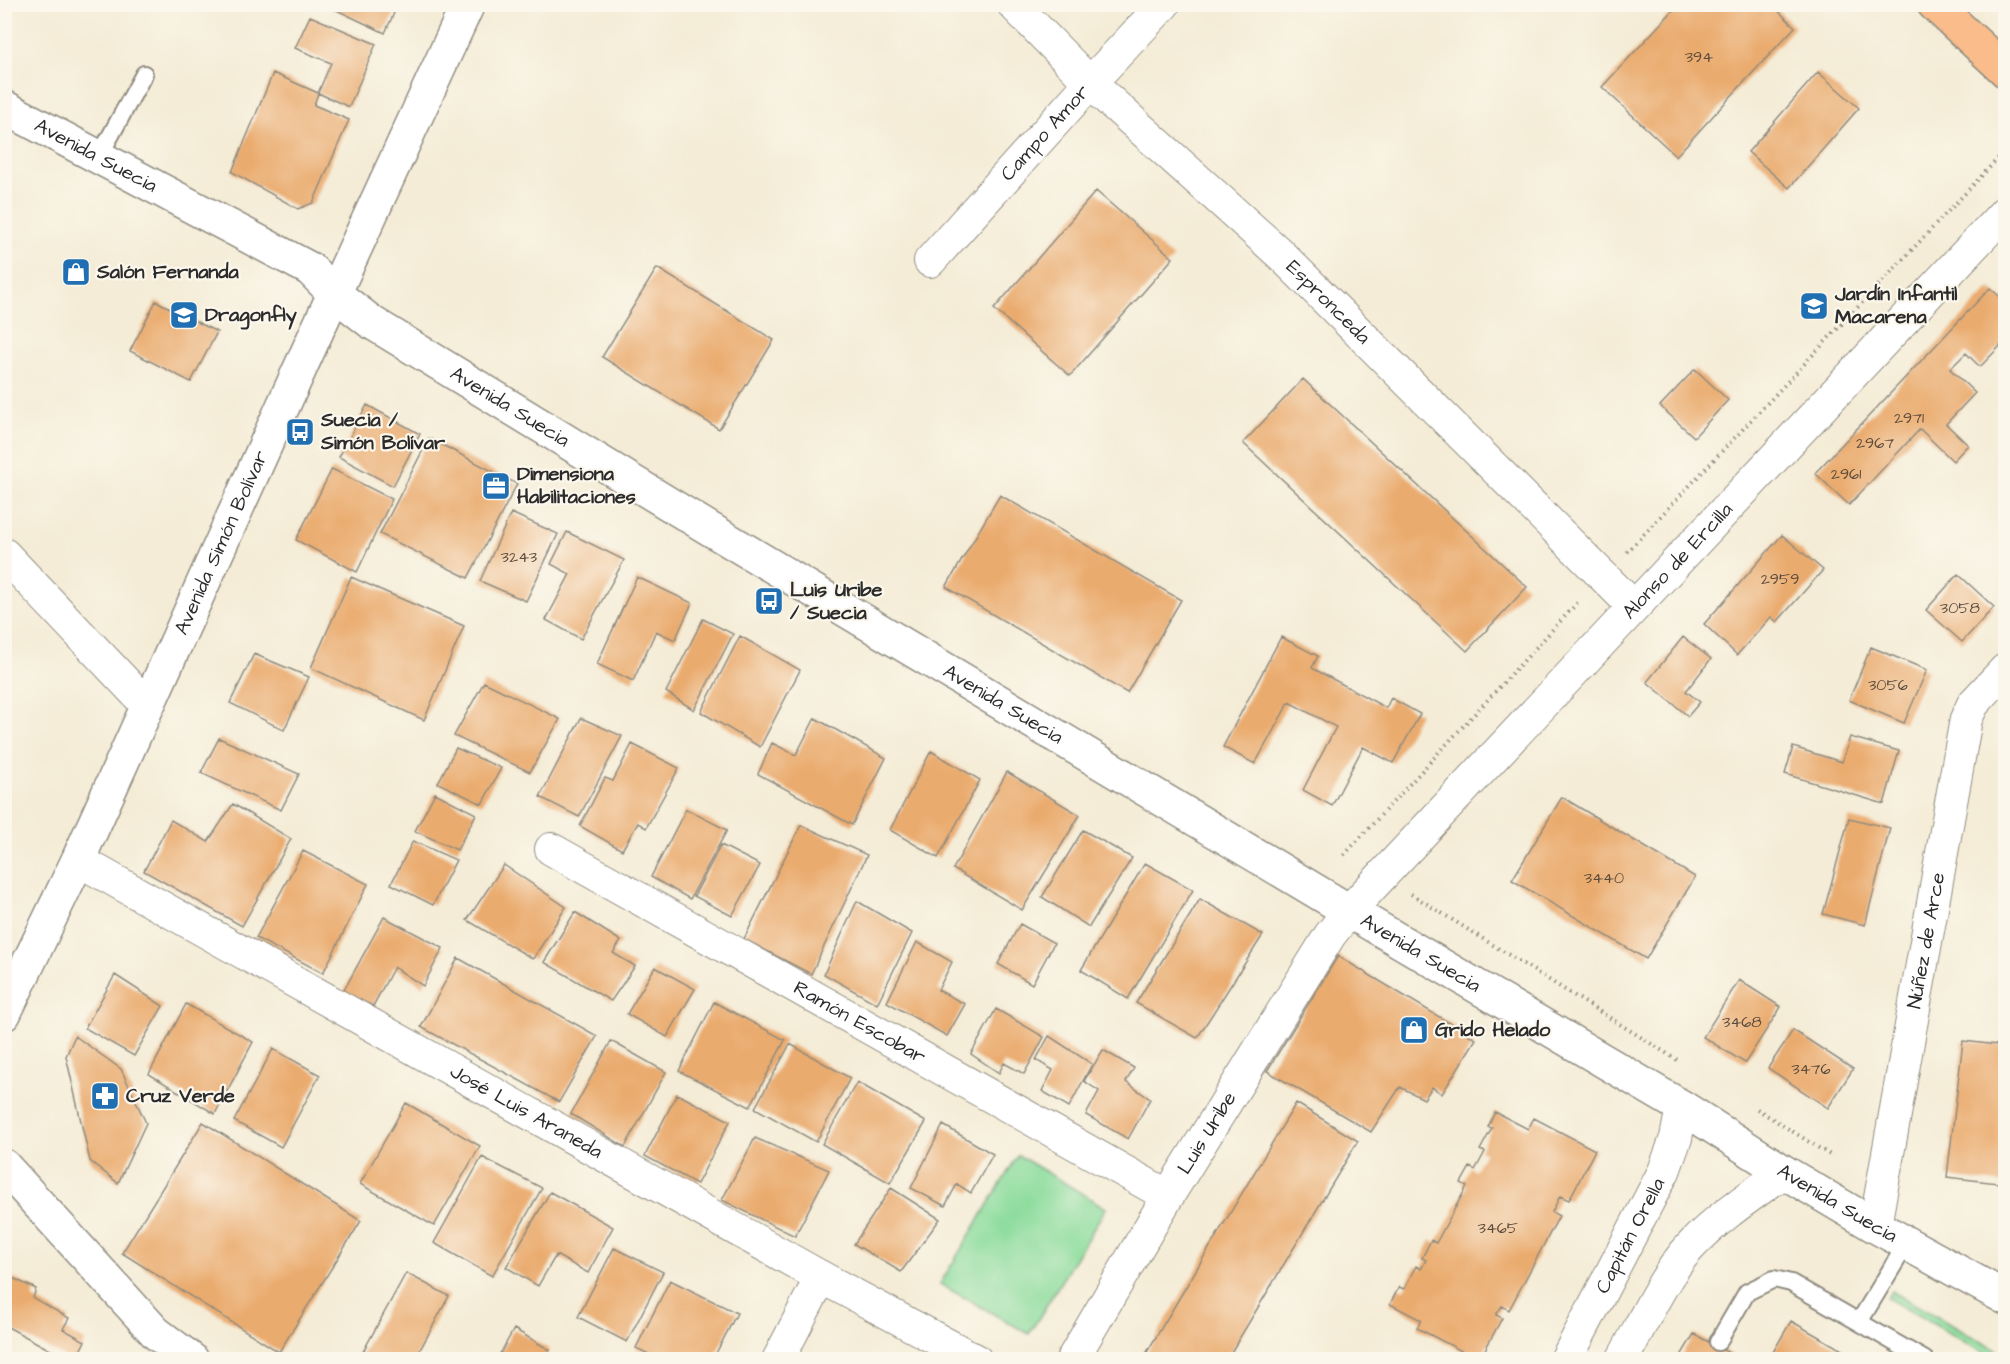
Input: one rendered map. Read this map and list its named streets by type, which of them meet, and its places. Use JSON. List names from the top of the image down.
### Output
{
  "streets": {
    "street": [
      "Campo Amor",
      "Avenida Suecia",
      "Espronceda",
      "Avenida Simón Bolívar",
      "Alonso de Ercilla",
      "Núñez de Arce",
      "Ramón Escobar",
      "José Luis Araneda",
      "Luis Uribe",
      "Capitán Orella"
    ]
  },
  "crossings": [
    ["Campo Amor", "Espronceda"],
    ["Avenida Suecia", "Avenida Simón Bolívar"],
    ["Avenida Suecia", "Alonso de Ercilla"],
    ["Avenida Suecia", "Núñez de Arce"],
    ["Avenida Suecia", "Luis Uribe"],
    ["Avenida Suecia", "Capitán Orella"],
    ["Espronceda", "Alonso de Ercilla"],
    ["Avenida Simón Bolívar", "José Luis Araneda"],
    ["Alonso de Ercilla", "Luis Uribe"],
    ["Ramón Escobar", "Luis Uribe"]
  ],
  "places": {
    "shop": ["Salón Fernanda", "Grido Helado"],
    "school or university": ["Jardín Infantil Macarena", "Dragonfly"],
    "bus stop": ["Suecia / Simón Bolívar", "Luis Uribe / Suecia"],
    "office": ["Dimensiona Habilitaciones"],
    "pharmacy": ["Cruz Verde"]
  },
  "house_numbers": [
    "394",
    "2971",
    "2967",
    "2961",
    "3243",
    "2959",
    "3058",
    "3056",
    "3440",
    "3468",
    "3476",
    "3465"
  ]
}
